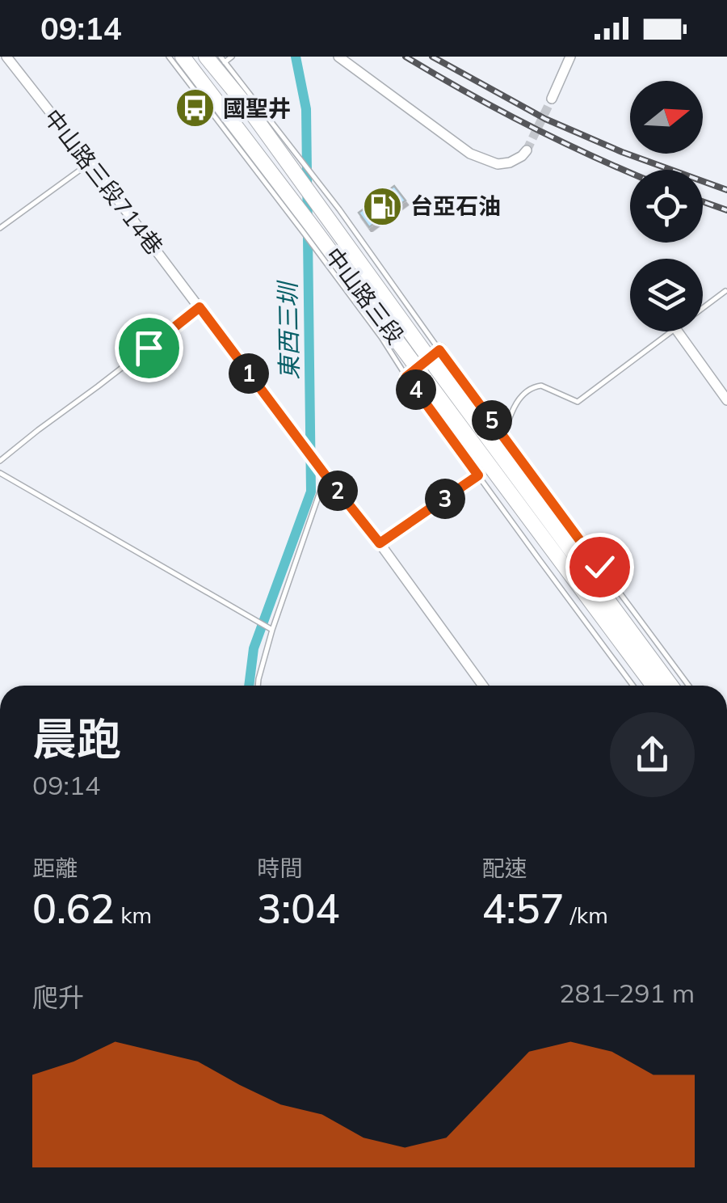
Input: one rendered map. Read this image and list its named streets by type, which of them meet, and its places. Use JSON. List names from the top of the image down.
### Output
{
  "streets": {
    "main road": ["中山路三段"],
    "street": ["中山路三段714巷"]
  },
  "water": ["東西三圳"],
  "places": {
    "bus stop": ["國聖井"],
    "fuel station": ["台亞石油"]
  },
  "north": "right",
  "page": {
    "status": "09:14",
    "pins": [
      "1",
      "4",
      "5",
      "2",
      "3"
    ],
    "heading": ["晨跑", "09:14"],
    "stats": [
      ["距離", "0.62 km"],
      ["時間", "3:04"],
      ["配速", "4:57 /km"]
    ],
    "chart": ["爬升", "281–291 m"]
  }
}
